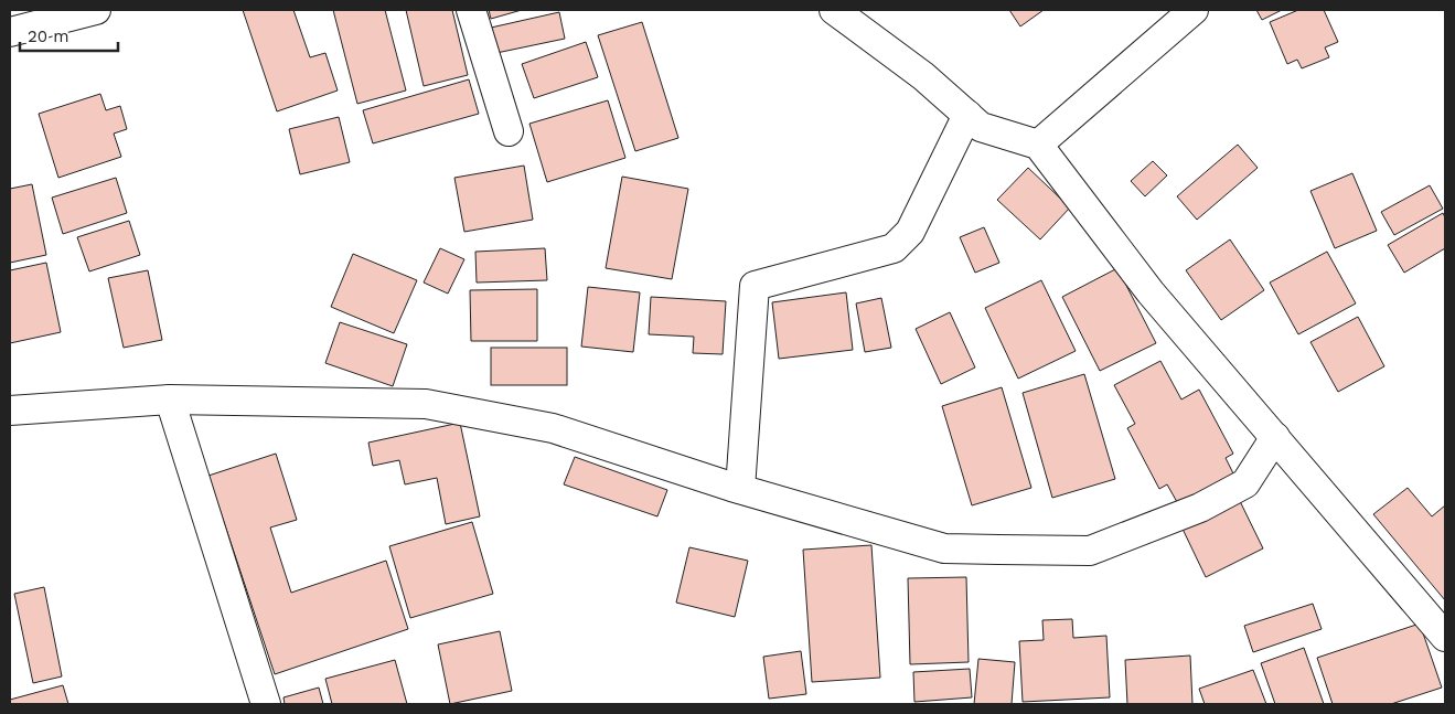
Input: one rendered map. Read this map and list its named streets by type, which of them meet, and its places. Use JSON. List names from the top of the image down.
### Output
{
  "scale_bar": "20 m"
}
